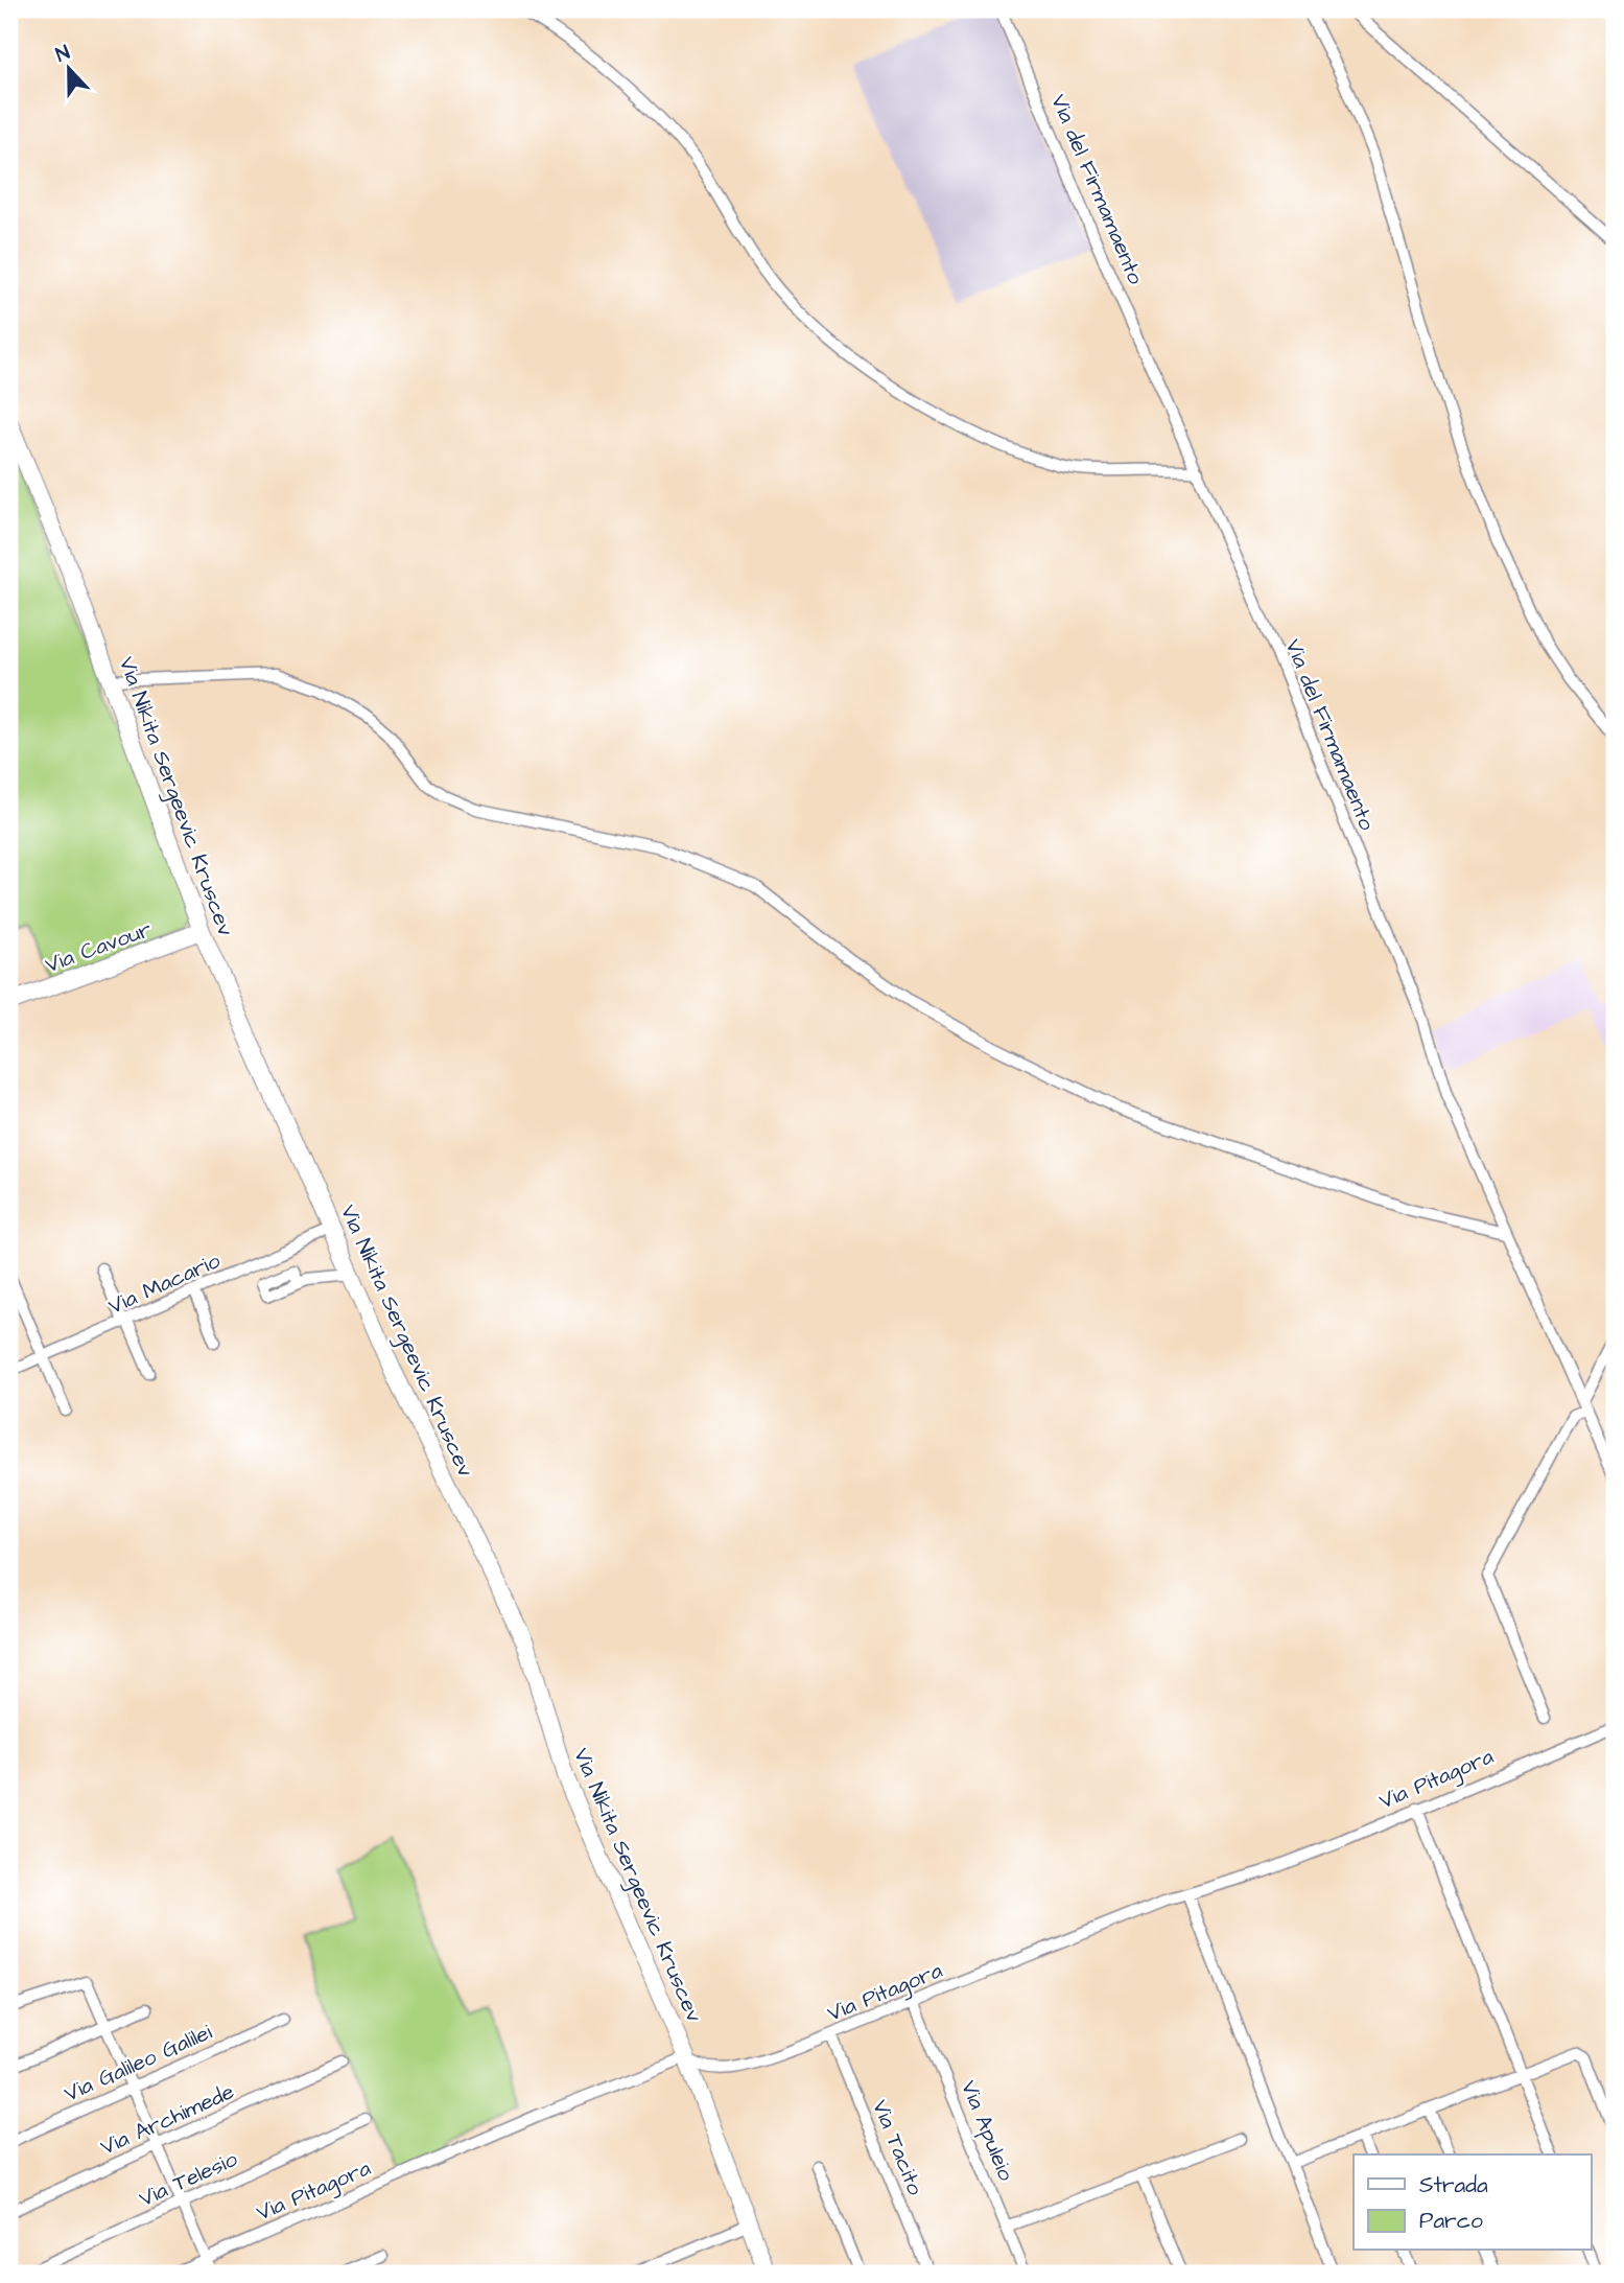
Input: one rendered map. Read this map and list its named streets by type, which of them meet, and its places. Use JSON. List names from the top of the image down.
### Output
{
  "streets": {
    "main road": ["Via Nikita Sergeevic Kruscev", "Via Cavour"],
    "street": [
      "Via del Firmamaento",
      "Via Macario",
      "Via Pitagora",
      "Via Galileo Galilei",
      "Via Archimede",
      "Via Apuleio",
      "Via Tacito",
      "Via Telesio"
    ]
  },
  "crossings": [
    ["Via Nikita Sergeevic Kruscev", "Via Cavour"],
    ["Via Nikita Sergeevic Kruscev", "Via Macario"],
    ["Via Nikita Sergeevic Kruscev", "Via Pitagora"],
    ["Via Pitagora", "Via Apuleio"],
    ["Via Pitagora", "Via Tacito"]
  ],
  "legend": ["Strada", "Parco"],
  "north": "top"
}
